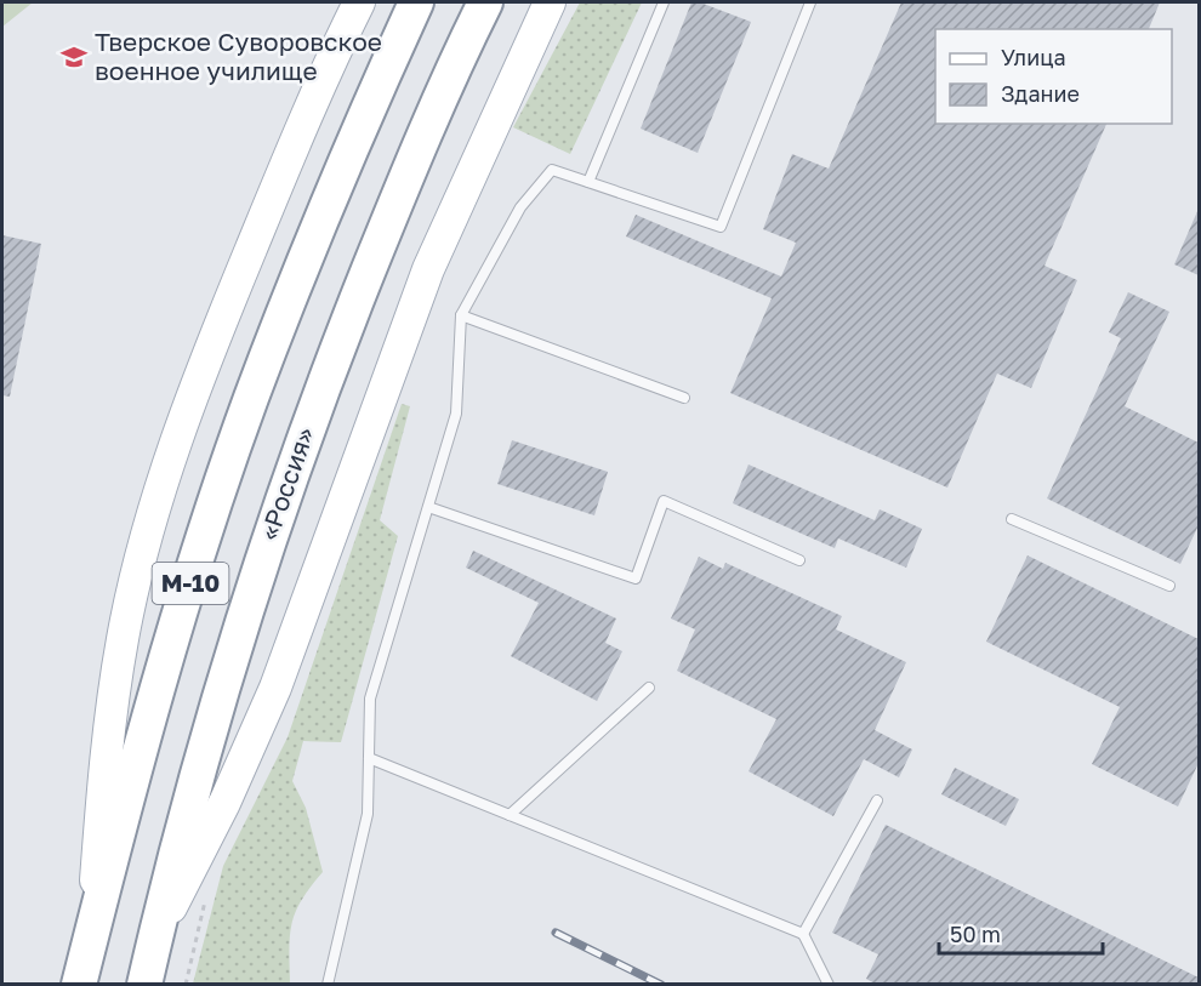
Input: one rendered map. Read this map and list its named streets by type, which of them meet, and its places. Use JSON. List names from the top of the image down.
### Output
{
  "streets": {
    "highway": ["«Россия»", "М-10"]
  },
  "places": {
    "school or university": ["Тверское Суворовское военное училище"]
  },
  "legend": ["Улица", "Здание"],
  "scale_bar": "50 m"
}
